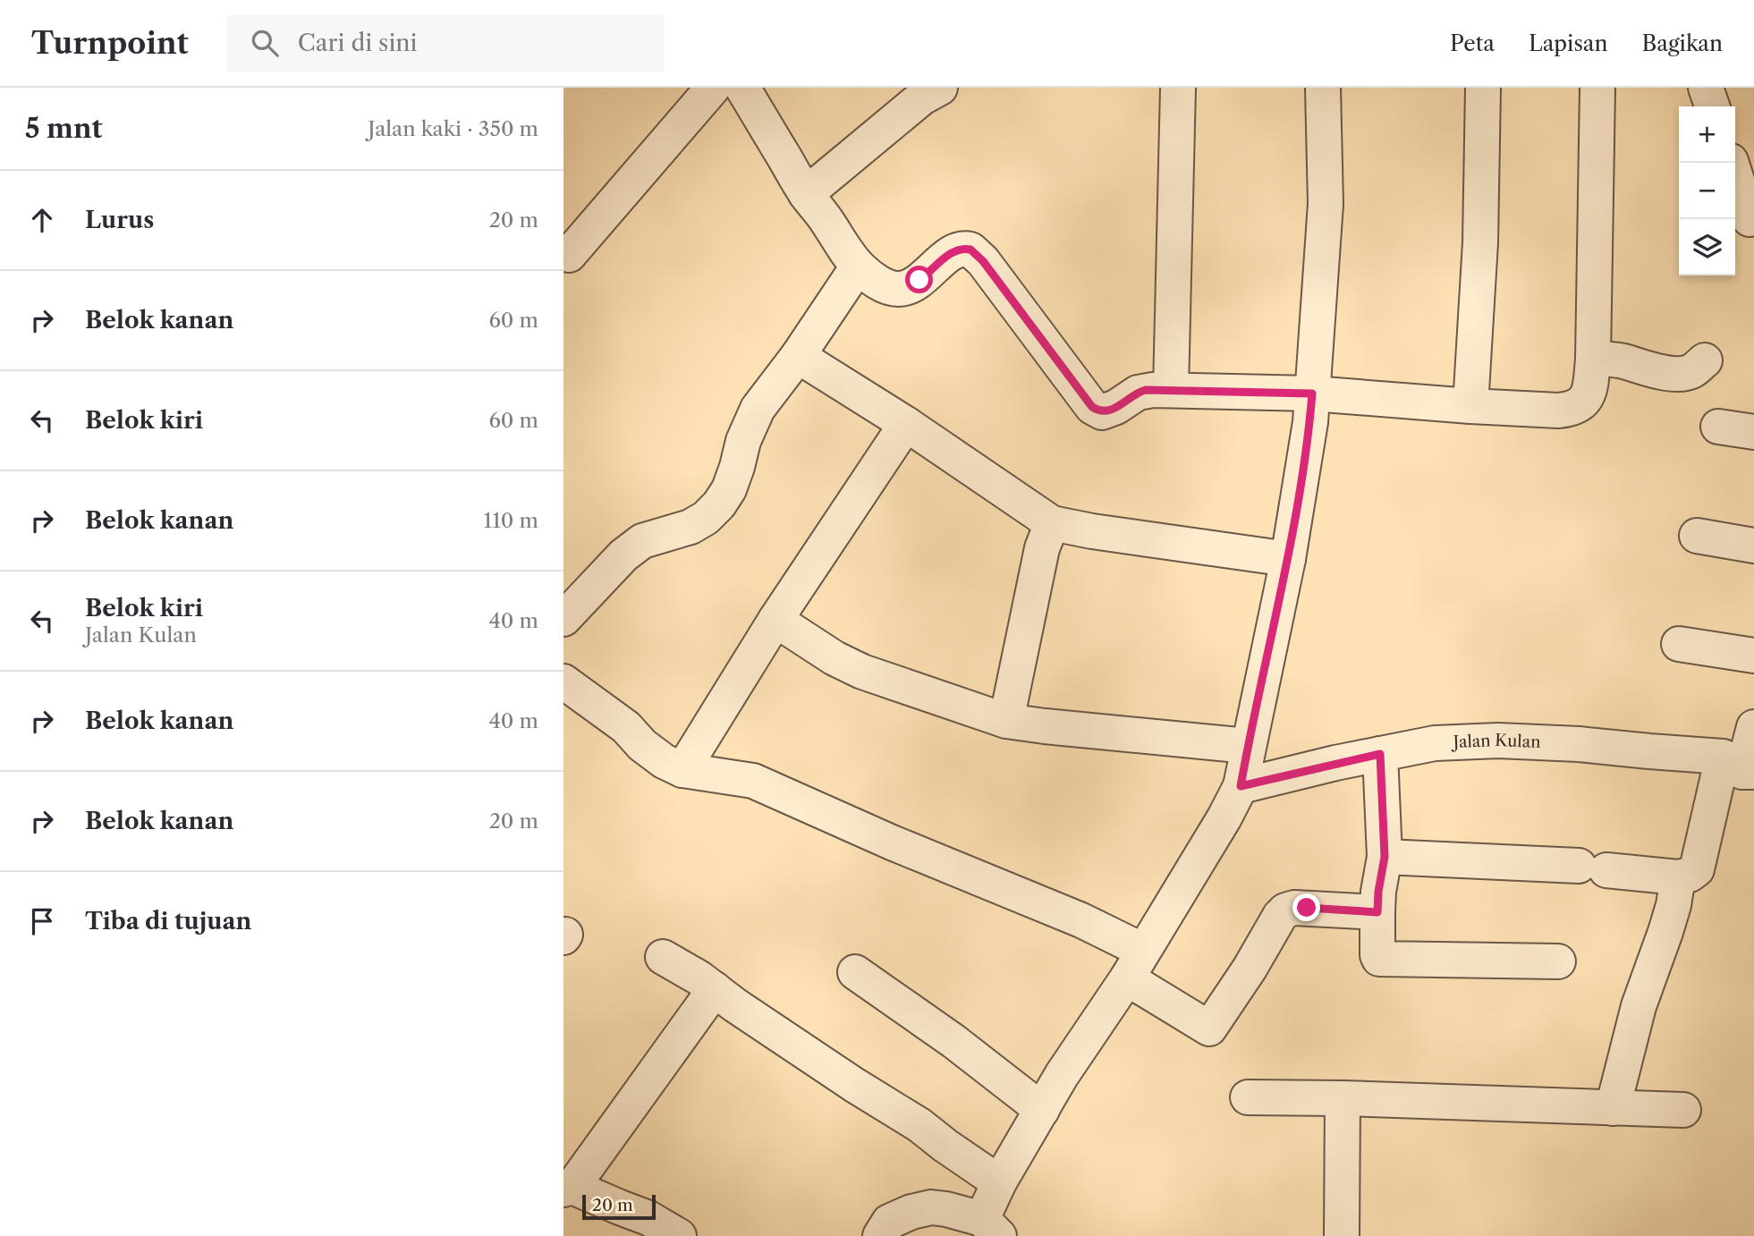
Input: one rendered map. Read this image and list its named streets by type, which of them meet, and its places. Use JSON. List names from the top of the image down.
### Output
{
  "streets": {
    "street": ["Jalan Kulan"]
  },
  "scale_bar": "20 m",
  "page": {
    "header": "Turnpoint",
    "search": "Cari di sini",
    "nav": ["Peta", "Lapisan", "Bagikan"],
    "heading": ["5 mnt", "Jalan kaki · 350 m"],
    "map_buttons": ["+", "−"],
    "list": [
      ["Lurus", "20 m"],
      ["Belok kanan", "60 m"],
      ["Belok kiri", "60 m"],
      ["Belok kanan", "110 m"],
      ["Belok kiri", "Jalan Kulan", "40 m"],
      ["Belok kanan", "40 m"],
      ["Belok kanan", "20 m"],
      "Tiba di tujuan"
    ],
    "scale": "20 m"
  }
}
